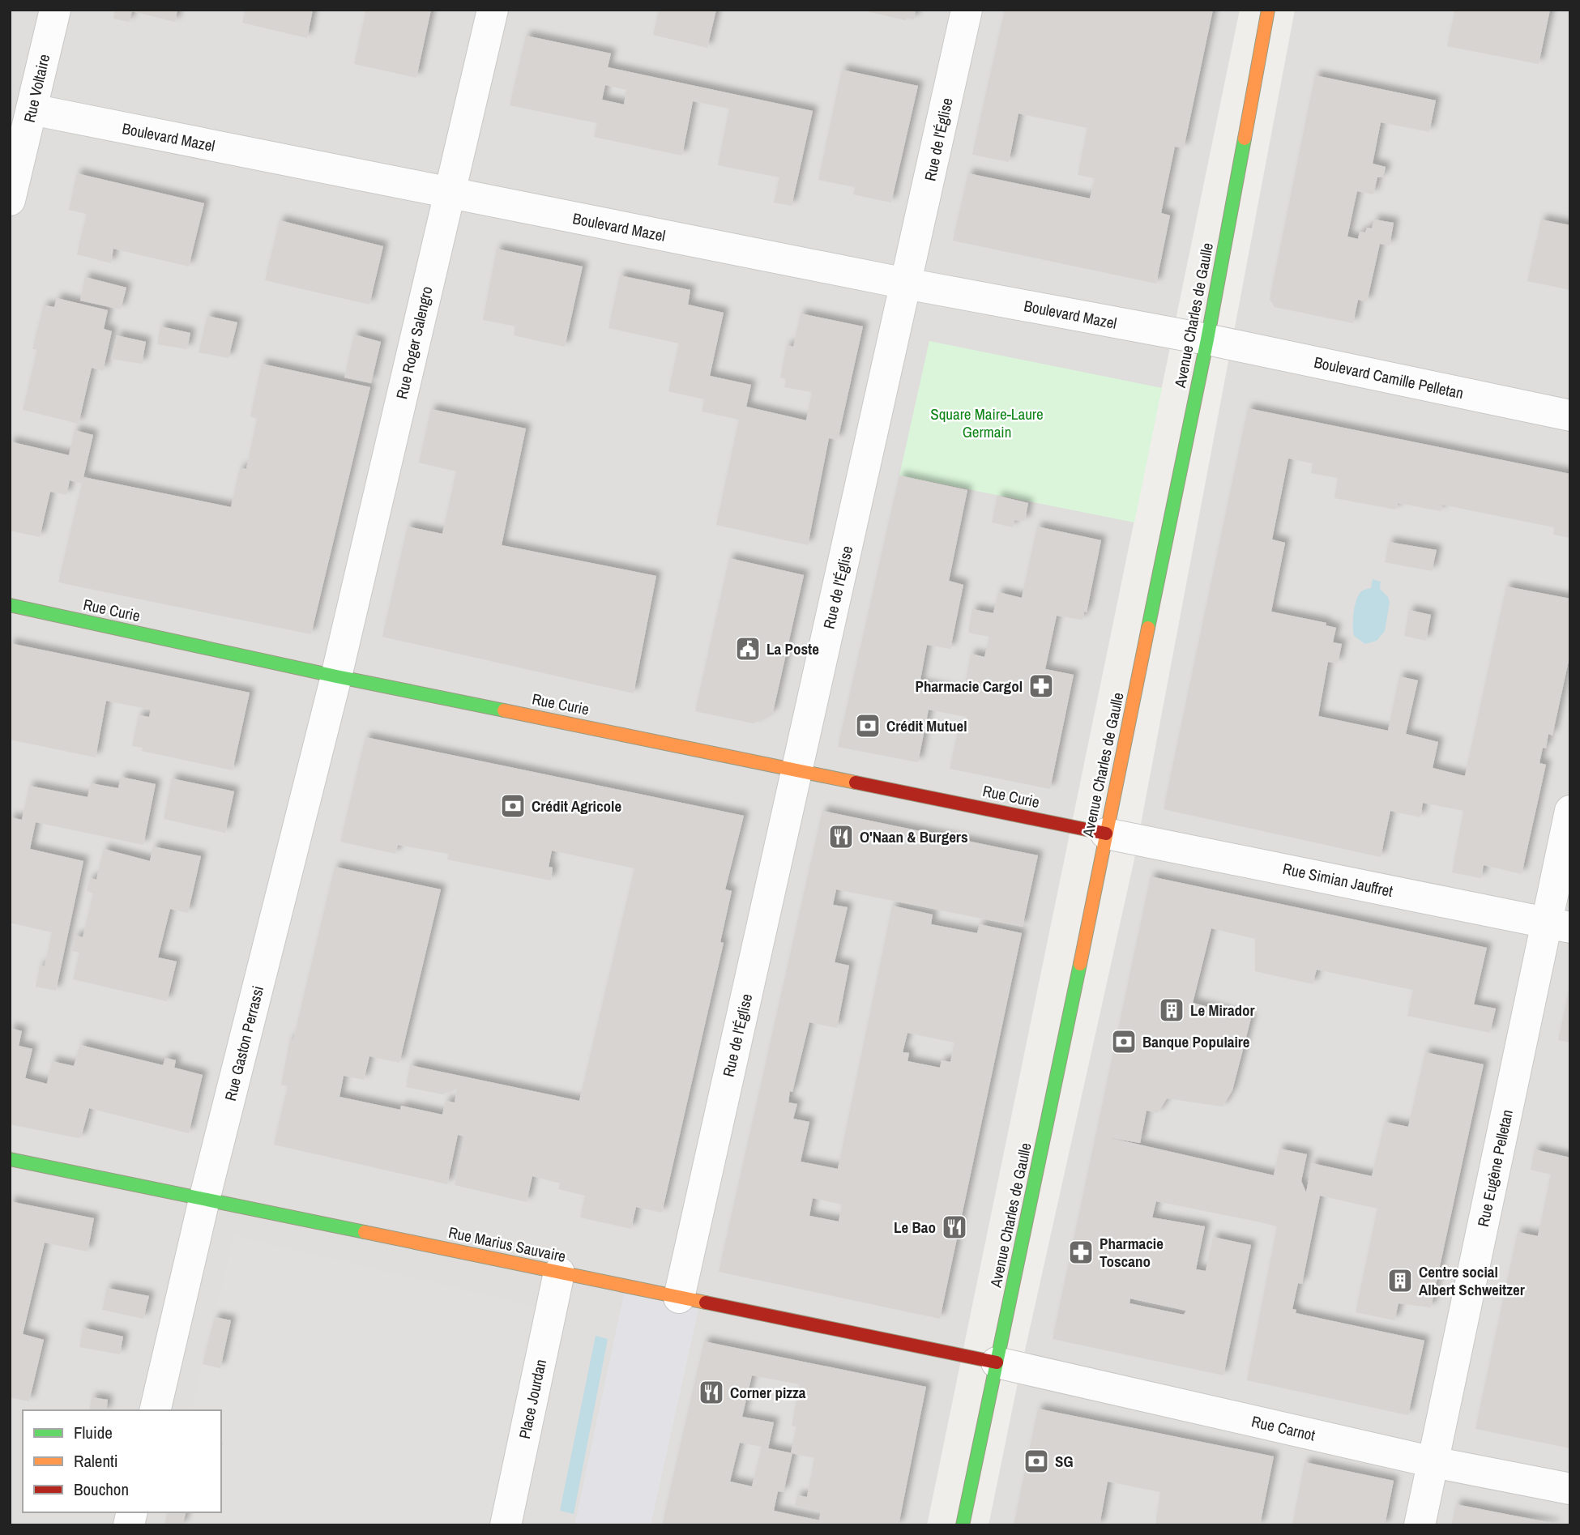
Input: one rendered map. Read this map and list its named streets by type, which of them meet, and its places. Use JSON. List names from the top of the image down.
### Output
{
  "streets": {
    "main road": ["Avenue Charles de Gaulle", "Rue Curie", "Rue Marius Sauvaire"],
    "street": [
      "Rue Voltaire",
      "Boulevard Mazel",
      "Rue de l'Église",
      "Rue Roger Salengro",
      "Boulevard Camille Pelletan",
      "Rue Simian Jauffret",
      "Rue Gaston Perrassi",
      "Rue Eugène Pelletan",
      "Place Jourdan",
      "Rue Carnot"
    ]
  },
  "crossings": [
    ["Rue Voltaire", "Boulevard Mazel"],
    ["Boulevard Mazel", "Rue de l'Église"],
    ["Boulevard Mazel", "Avenue Charles de Gaulle"],
    ["Boulevard Mazel", "Rue Roger Salengro"],
    ["Boulevard Mazel", "Boulevard Camille Pelletan"],
    ["Rue de l'Église", "Rue Curie"],
    ["Rue de l'Église", "Rue Marius Sauvaire"],
    ["Avenue Charles de Gaulle", "Boulevard Camille Pelletan"],
    ["Avenue Charles de Gaulle", "Rue Curie"],
    ["Avenue Charles de Gaulle", "Rue Simian Jauffret"],
    ["Avenue Charles de Gaulle", "Rue Marius Sauvaire"],
    ["Avenue Charles de Gaulle", "Rue Carnot"],
    ["Rue Roger Salengro", "Rue Curie"],
    ["Rue Roger Salengro", "Rue Gaston Perrassi"],
    ["Rue Curie", "Rue Simian Jauffret"],
    ["Rue Curie", "Rue Gaston Perrassi"],
    ["Rue Simian Jauffret", "Rue Eugène Pelletan"],
    ["Rue Gaston Perrassi", "Rue Marius Sauvaire"],
    ["Rue Eugène Pelletan", "Rue Carnot"],
    ["Rue Marius Sauvaire", "Place Jourdan"],
    ["Rue Marius Sauvaire", "Rue Carnot"]
  ],
  "parks": ["Square Maire-Laure Germain"],
  "places": {
    "public building": ["La Poste"],
    "pharmacy": ["Pharmacie Cargol", "Pharmacie Toscano"],
    "bank": [
      "Crédit Mutuel",
      "Crédit Agricole",
      "Banque Populaire",
      "SG"
    ],
    "restaurant": ["O'Naan & Burgers", "Le Bao", "Corner pizza"],
    "building": ["Le Mirador", "Centre social Albert Schweitzer"]
  },
  "legend": ["Fluide", "Ralenti", "Bouchon"]
}
